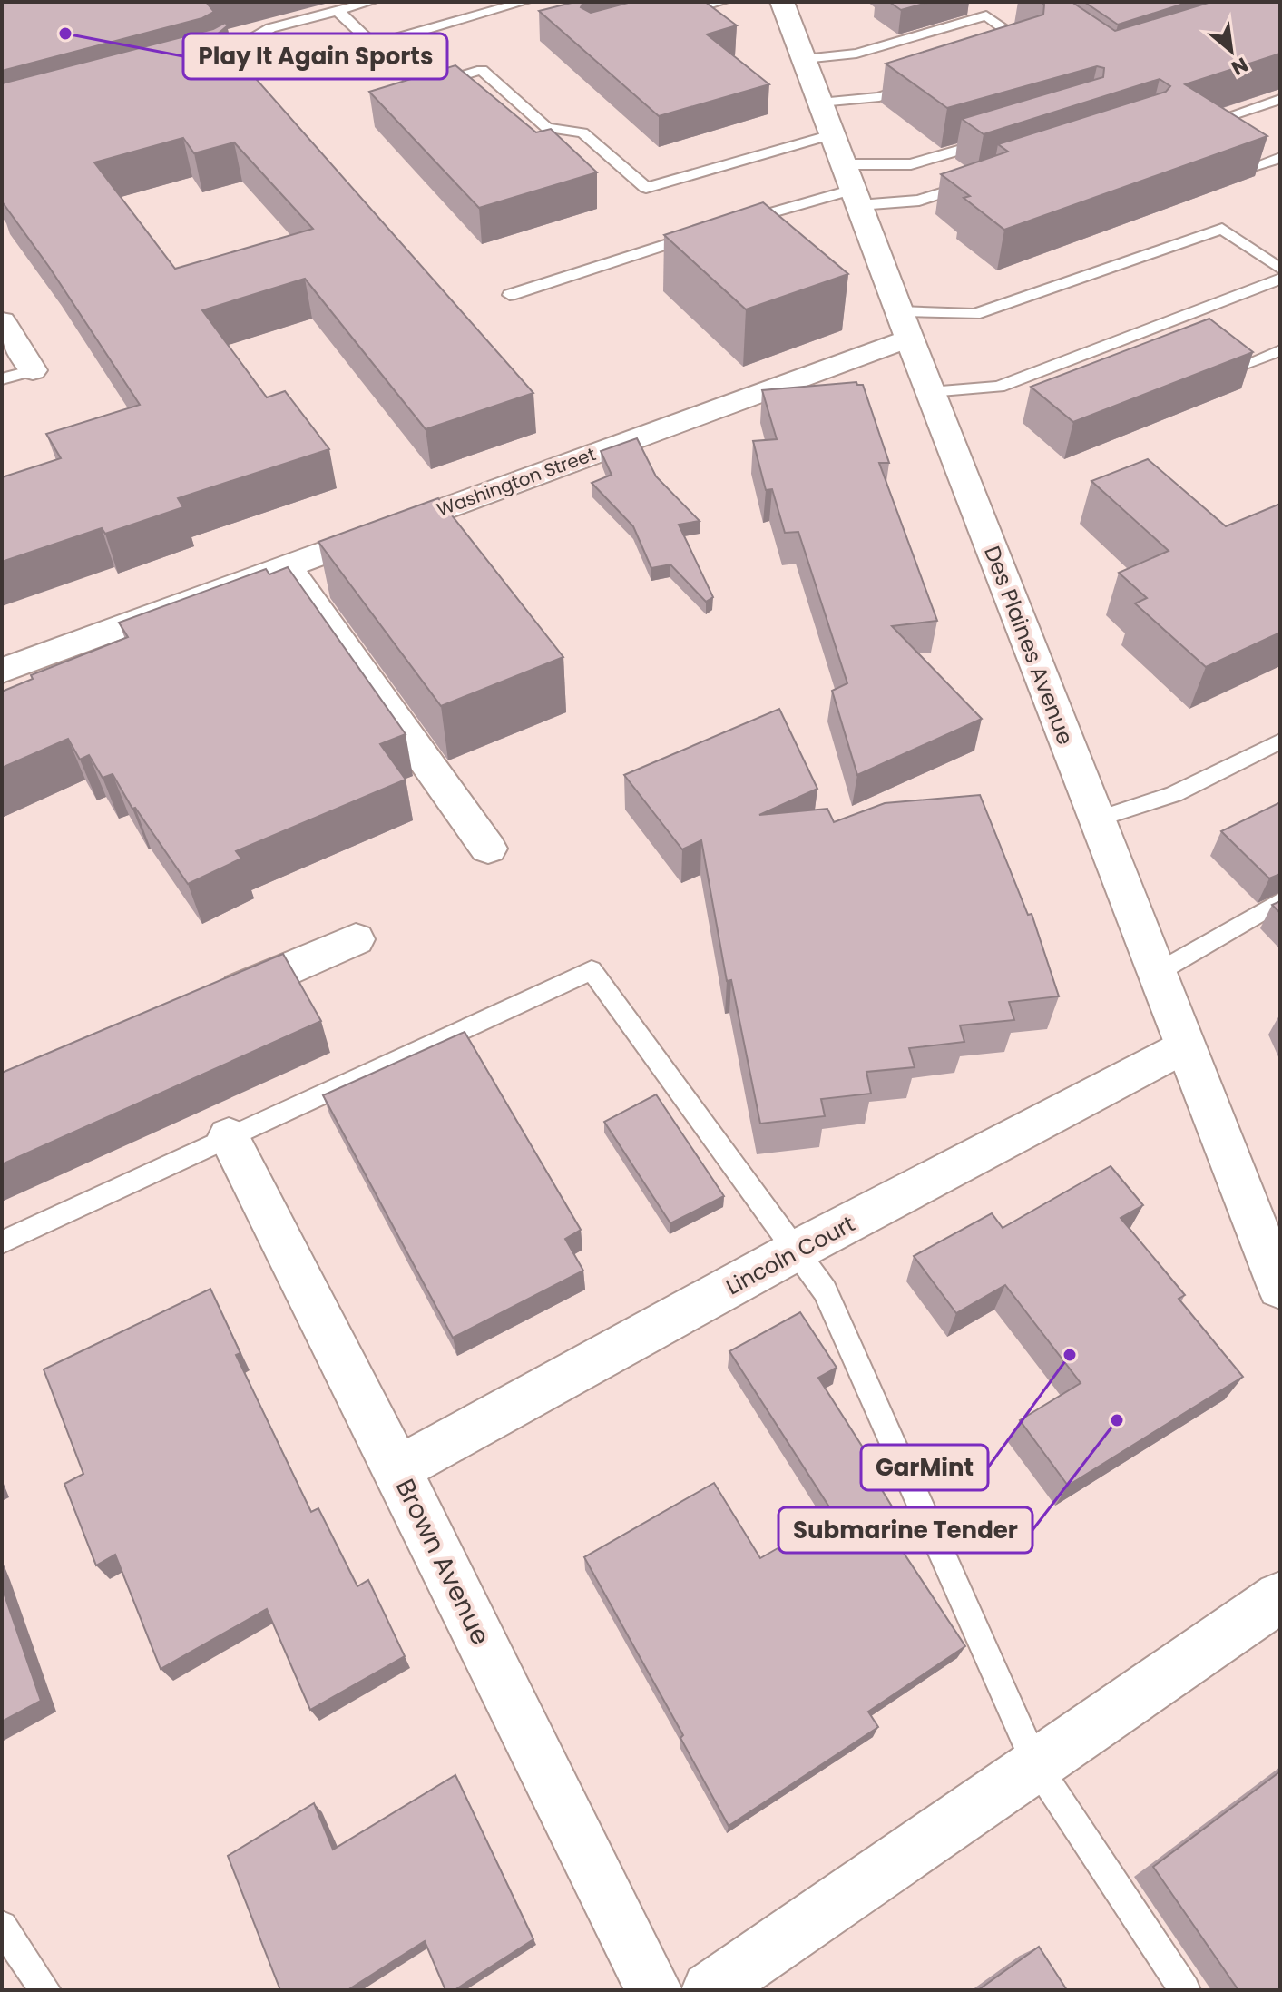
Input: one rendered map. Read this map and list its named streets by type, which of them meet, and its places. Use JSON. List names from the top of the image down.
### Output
{
  "streets": {
    "street": [
      "Washington Street",
      "Des Plaines Avenue",
      "Lincoln Court",
      "Brown Avenue"
    ]
  },
  "crossings": [
    ["Washington Street", "Des Plaines Avenue"],
    ["Des Plaines Avenue", "Lincoln Court"],
    ["Lincoln Court", "Brown Avenue"]
  ],
  "places": ["Play It Again Sports", "GarMint", "Submarine Tender"],
  "north": "bottom right"
}
